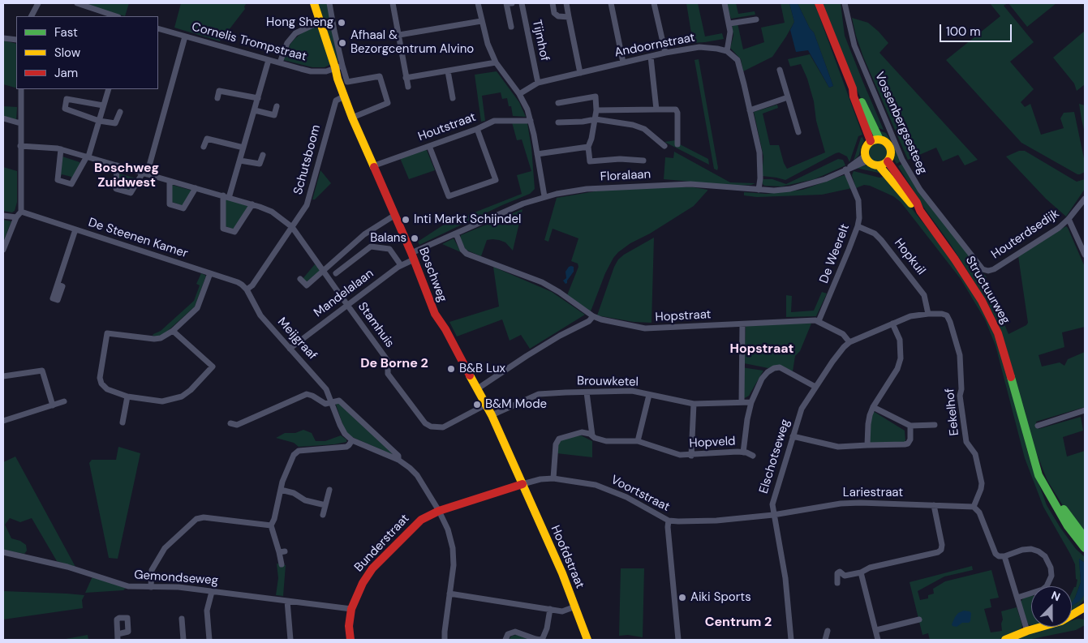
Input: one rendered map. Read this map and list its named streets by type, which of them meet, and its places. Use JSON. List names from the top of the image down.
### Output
{
  "streets": {
    "street": [
      "Tijmhof",
      "Cornelis Trompstraat",
      "Andoornstraat",
      "Vossenbergsesteeg",
      "Houtstraat",
      "Schutsboom",
      "Floralaan",
      "Houterdsedijk",
      "De Steenen Kamer",
      "De Weerelt",
      "Hopkuil",
      "Boschweg",
      "Structuurweg",
      "Mandelalaan",
      "Hopstraat",
      "Stamhuis",
      "Meijgraaf",
      "Brouwketel",
      "Eekelhof",
      "Hopveld",
      "Elschotseweg",
      "Lariestraat",
      "Voortstraat",
      "Bunderstraat",
      "Hoofdstraat",
      "Gemondseweg"
    ]
  },
  "crossings": [
    ["Tijmhof", "Andoornstraat"],
    ["Cornelis Trompstraat", "Boschweg"],
    ["Vossenbergsesteeg", "Houterdsedijk"],
    ["Houtstraat", "Boschweg"],
    ["Schutsboom", "De Steenen Kamer"],
    ["Schutsboom", "Boschweg"],
    ["Schutsboom", "Stamhuis"],
    ["Schutsboom", "Meijgraaf"],
    ["Floralaan", "De Weerelt"],
    ["Floralaan", "Boschweg"],
    ["Floralaan", "Structuurweg"],
    ["Floralaan", "Mandelalaan"],
    ["Floralaan", "Hopstraat"],
    ["De Steenen Kamer", "Meijgraaf"],
    ["De Weerelt", "Hopkuil"],
    ["De Weerelt", "Hopstraat"],
    ["Hopkuil", "Eekelhof"],
    ["Boschweg", "Mandelalaan"],
    ["Boschweg", "Stamhuis"],
    ["Boschweg", "Brouwketel"],
    ["Boschweg", "Voortstraat"],
    ["Boschweg", "Bunderstraat"],
    ["Boschweg", "Hoofdstraat"],
    ["Mandelalaan", "Stamhuis"],
    ["Mandelalaan", "Meijgraaf"],
    ["Hopstraat", "Elschotseweg"],
    ["Brouwketel", "Hopveld"],
    ["Eekelhof", "Lariestraat"],
    ["Hopveld", "Elschotseweg"],
    ["Hopveld", "Voortstraat"],
    ["Elschotseweg", "Lariestraat"],
    ["Elschotseweg", "Voortstraat"],
    ["Lariestraat", "Voortstraat"],
    ["Voortstraat", "Bunderstraat"],
    ["Voortstraat", "Hoofdstraat"],
    ["Bunderstraat", "Hoofdstraat"],
    ["Bunderstraat", "Gemondseweg"]
  ],
  "districts": [
    "Boschweg Zuidwest",
    "Hopstraat",
    "De Borne 2",
    "Centrum 2"
  ],
  "places": [
    "Hong Sheng",
    "Afhaal & Bezorgcentrum Alvino",
    "Inti Markt Schijndel",
    "Balans",
    "B&B Lux",
    "B&M Mode",
    "Aiki Sports"
  ],
  "legend": ["Fast", "Slow", "Jam"],
  "scale_bar": "100 m",
  "north": "top"
}
